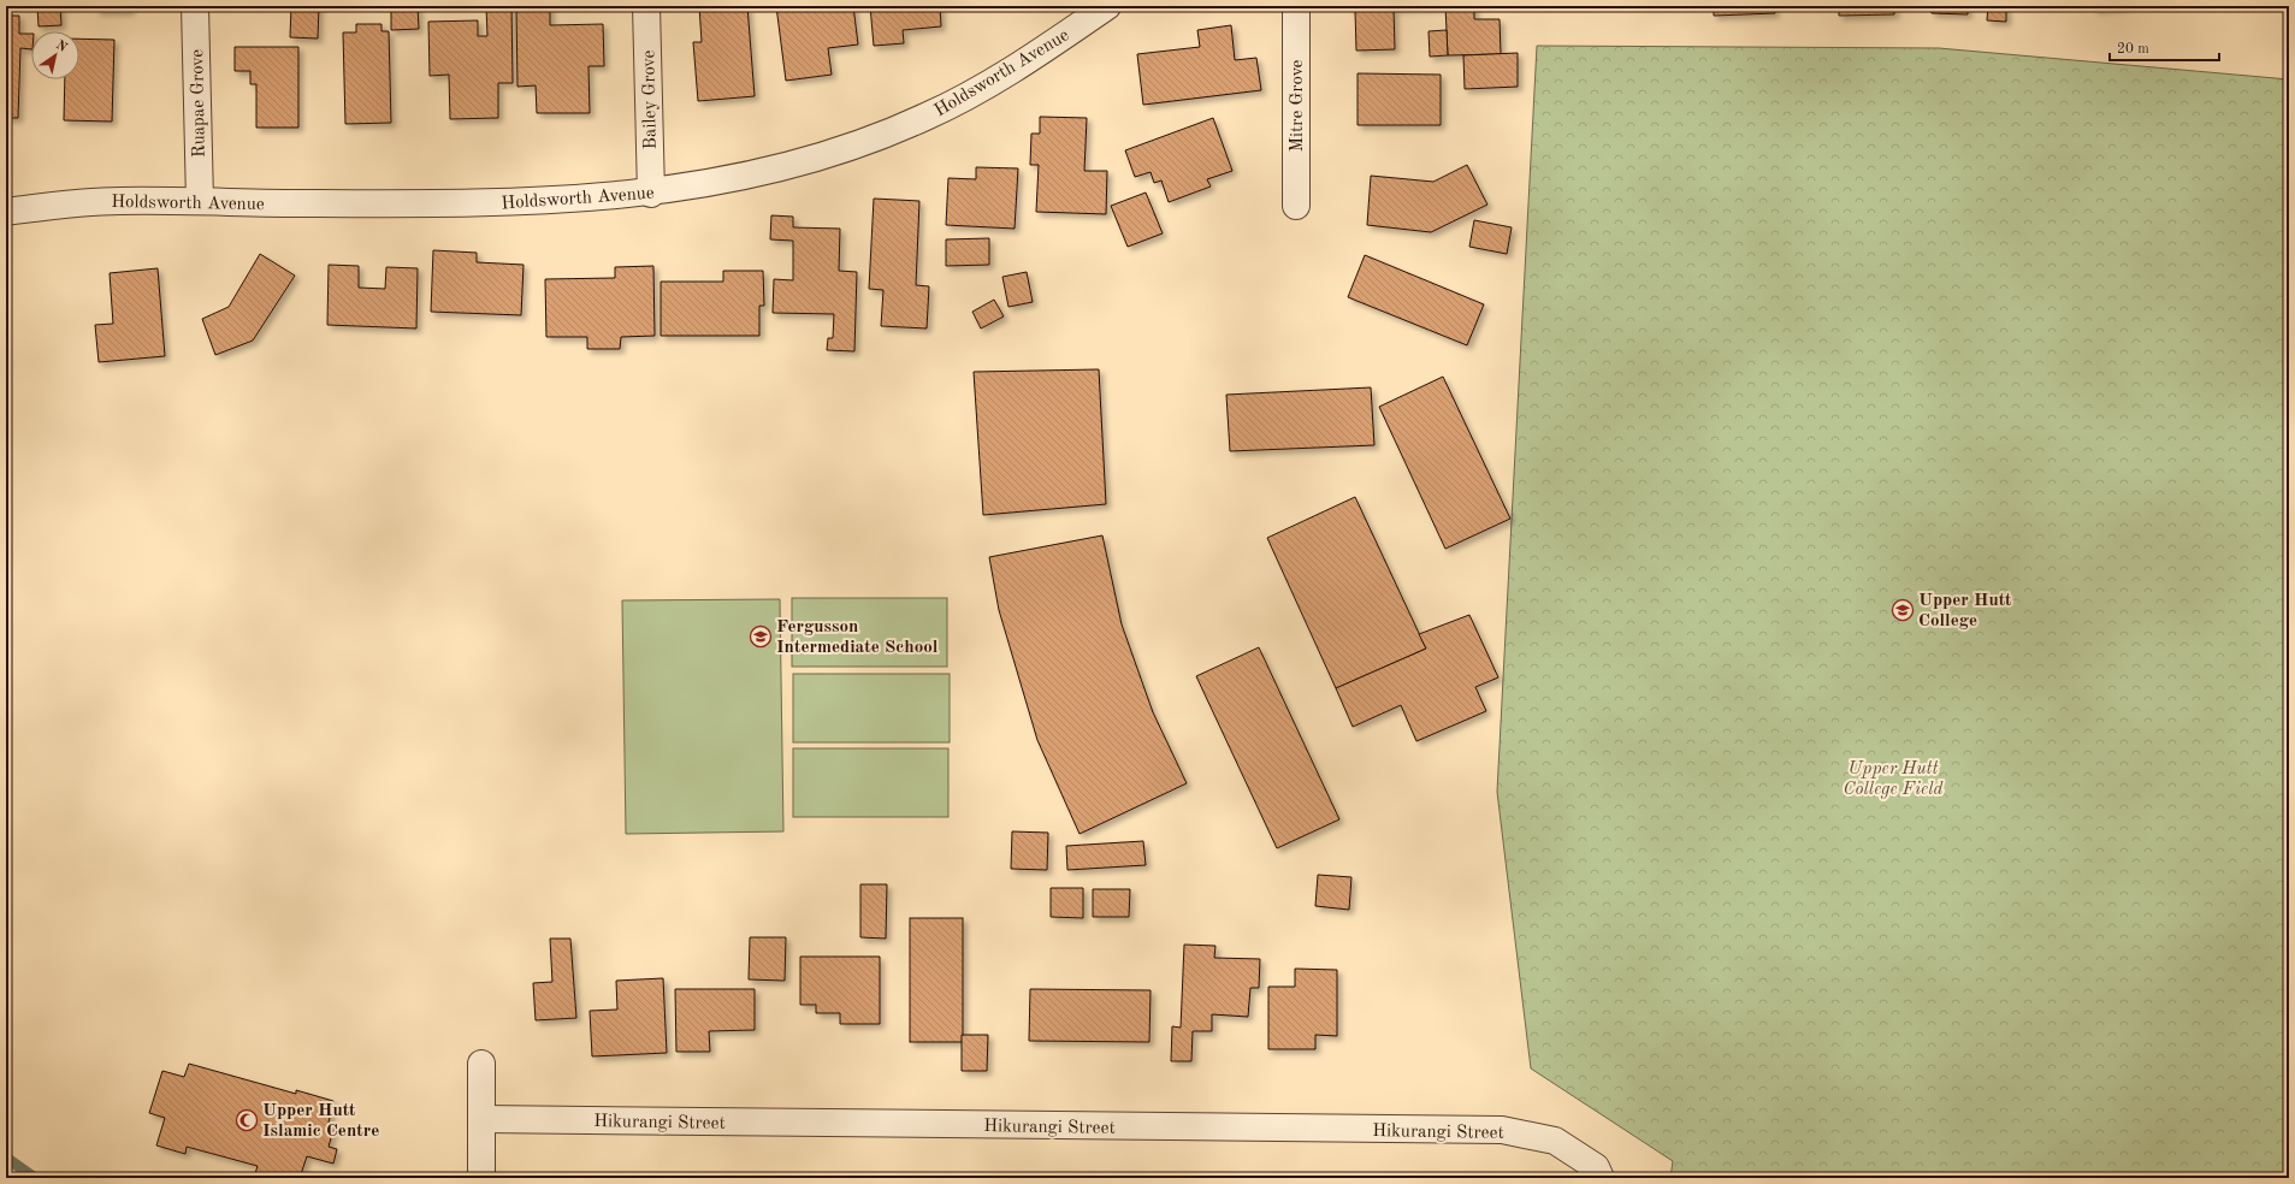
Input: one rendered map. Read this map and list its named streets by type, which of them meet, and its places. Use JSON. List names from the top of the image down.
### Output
{
  "streets": {
    "street": [
      "Holdsworth Avenue",
      "Bailey Grove",
      "Ruapae Grove",
      "Mitre Grove",
      "Hikurangi Street"
    ]
  },
  "crossings": [
    ["Holdsworth Avenue", "Bailey Grove"],
    ["Holdsworth Avenue", "Ruapae Grove"]
  ],
  "parks": ["Upper Hutt College Field"],
  "places": {
    "school or university": ["Upper Hutt College", "Fergusson Intermediate School"],
    "mosque": ["Upper Hutt Islamic Centre"]
  },
  "scale_bar": "20 m",
  "north": "top right"
}
